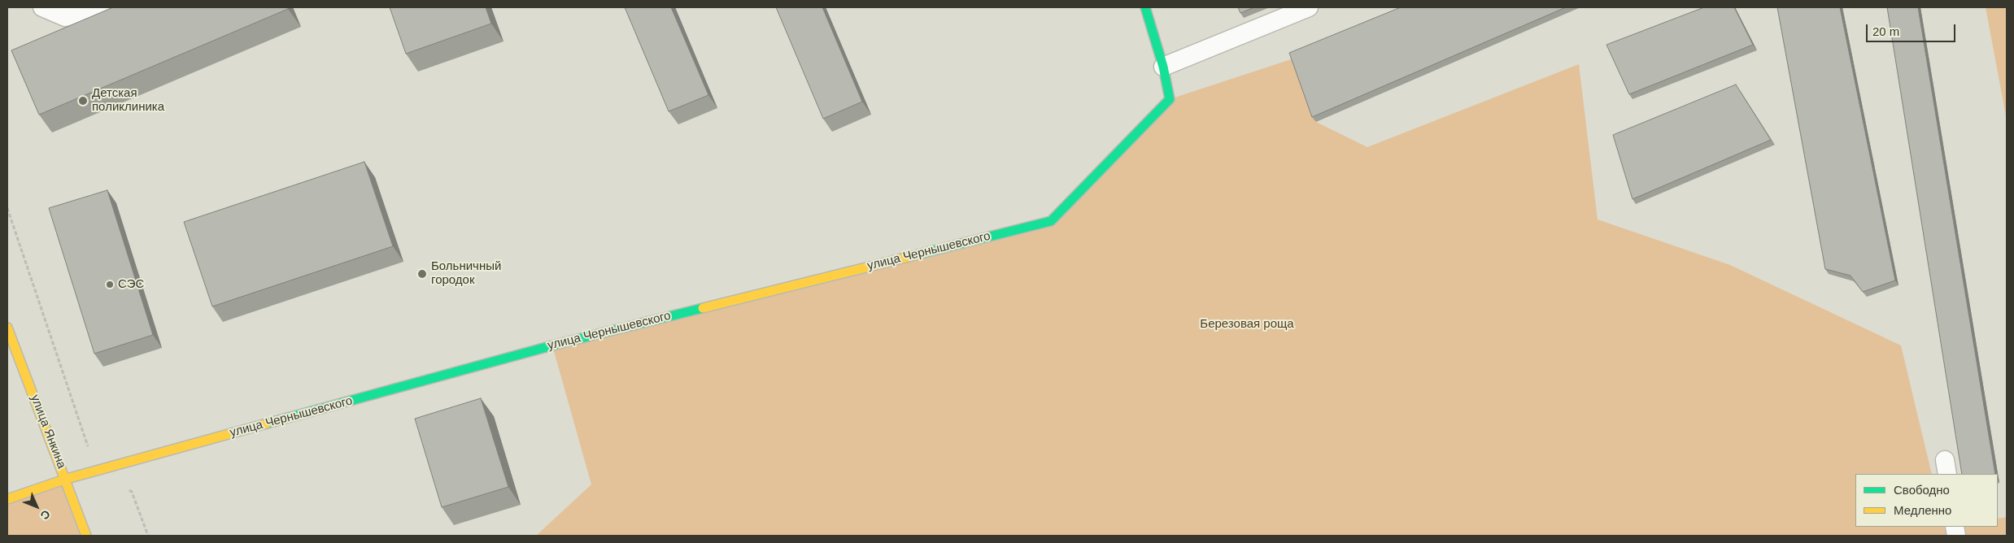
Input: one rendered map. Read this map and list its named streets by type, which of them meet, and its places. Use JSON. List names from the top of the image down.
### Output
{
  "streets": {
    "street": ["улица Чернышевского", "улица Янкина"]
  },
  "crossings": [
    ["улица Чернышевского", "улица Янкина"]
  ],
  "parks": ["Березовая роща"],
  "places": ["Детская поликлиника", "Больничный городок", "СЭС"],
  "legend": ["Свободно", "Медленно"],
  "scale_bar": "20 m",
  "north": "bottom right"
}
